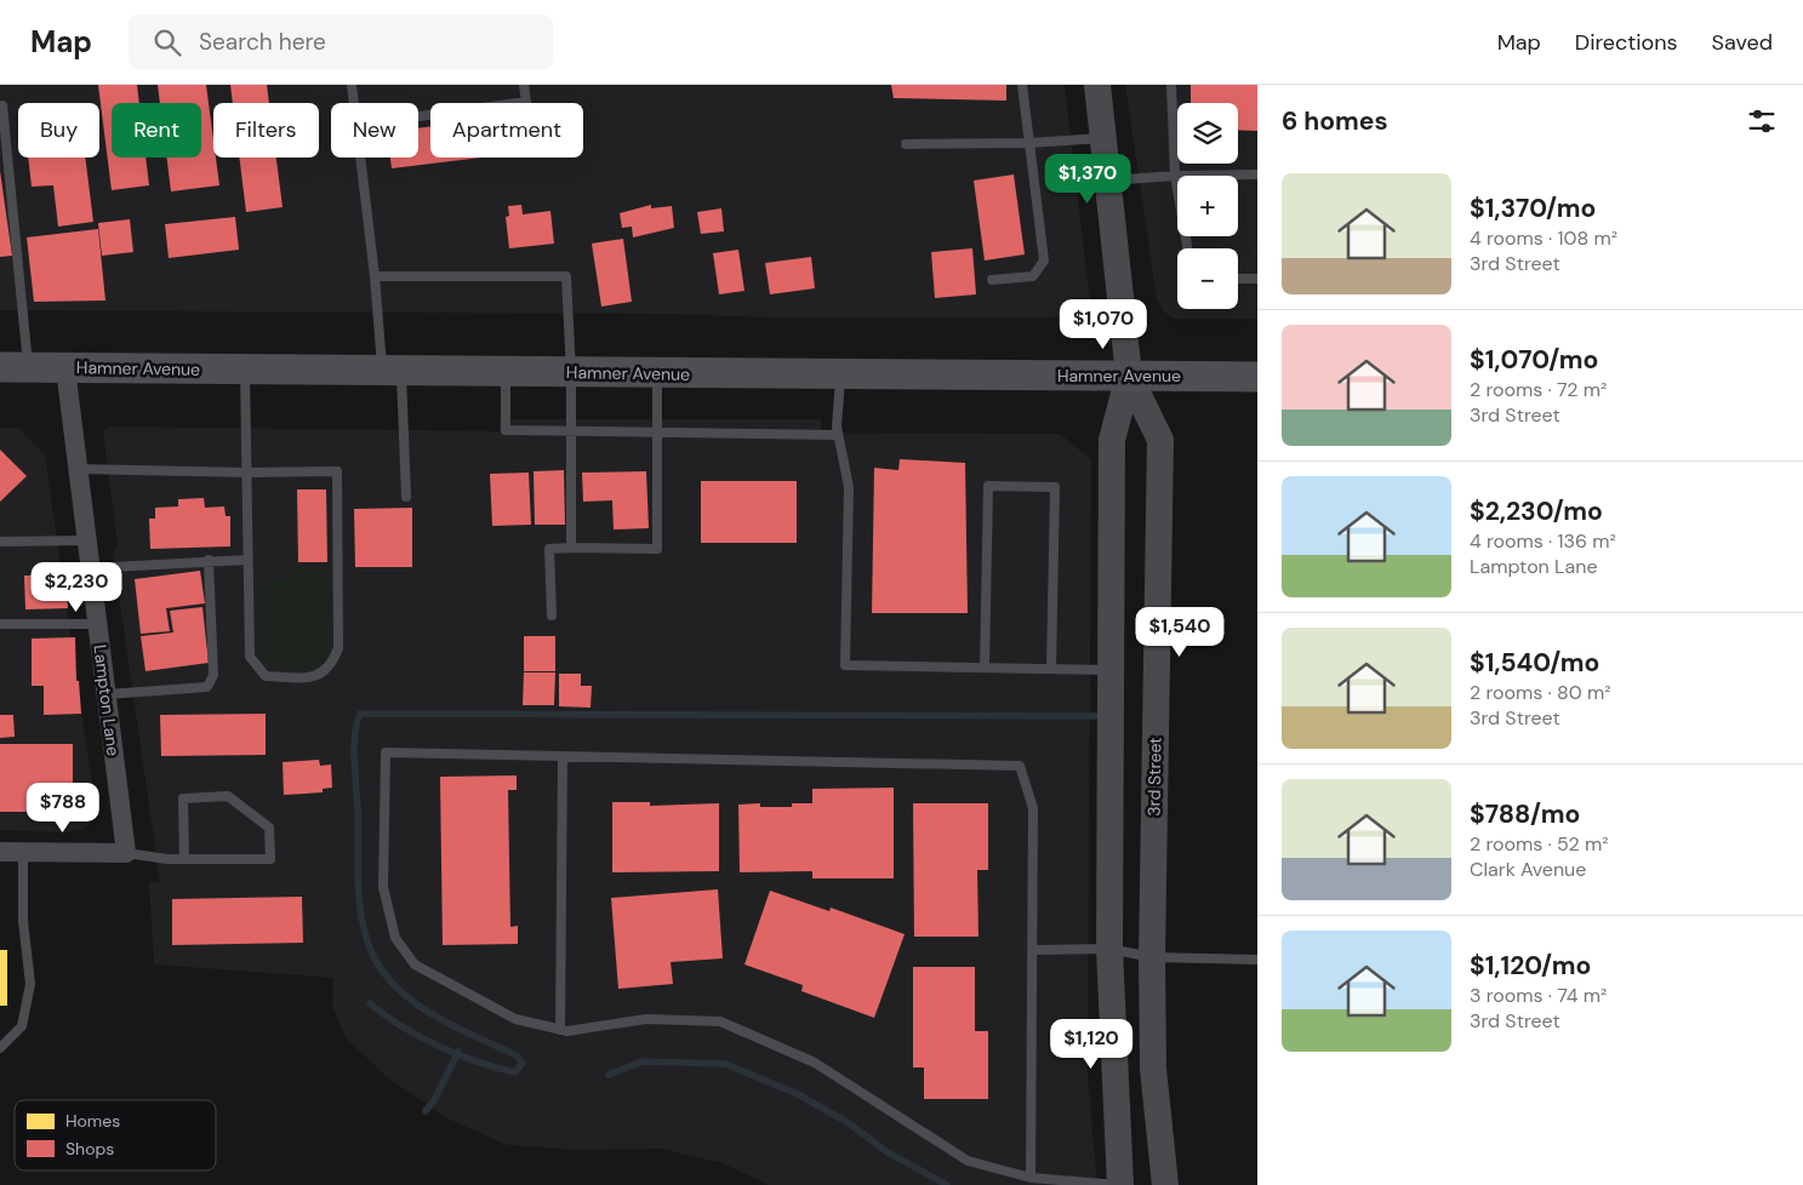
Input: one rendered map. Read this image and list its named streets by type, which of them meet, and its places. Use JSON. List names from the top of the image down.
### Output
{
  "streets": {
    "main road": ["Hamner Avenue"],
    "street": ["Lampton Lane", "3rd Street"]
  },
  "crossings": [
    ["Hamner Avenue", "Lampton Lane"],
    ["Hamner Avenue", "3rd Street"]
  ],
  "legend": ["Homes", "Shops"],
  "page": {
    "header": "Map",
    "search": "Search here",
    "nav": ["Map", "Directions", "Saved"],
    "heading": "6 homes",
    "map_buttons": ["+", "−"],
    "chip": [
      "Buy",
      "Rent",
      "Filters",
      "New",
      "Apartment"
    ],
    "price": [
      "$1,370",
      "$1,070",
      "$2,230",
      "$1,540",
      "$788",
      "$1,120"
    ],
    "list": [
      {
        "name": "$1,370/mo",
        "note": "4 rooms · 108 m² · 3rd Street"
      },
      {
        "name": "$1,070/mo",
        "note": "2 rooms · 72 m² · 3rd Street"
      },
      {
        "name": "$2,230/mo",
        "note": "4 rooms · 136 m² · Lampton Lane"
      },
      {
        "name": "$1,540/mo",
        "note": "2 rooms · 80 m² · 3rd Street"
      },
      {
        "name": "$788/mo",
        "note": "2 rooms · 52 m² · Clark Avenue"
      },
      {
        "name": "$1,120/mo",
        "note": "3 rooms · 74 m² · 3rd Street"
      }
    ]
  }
}
